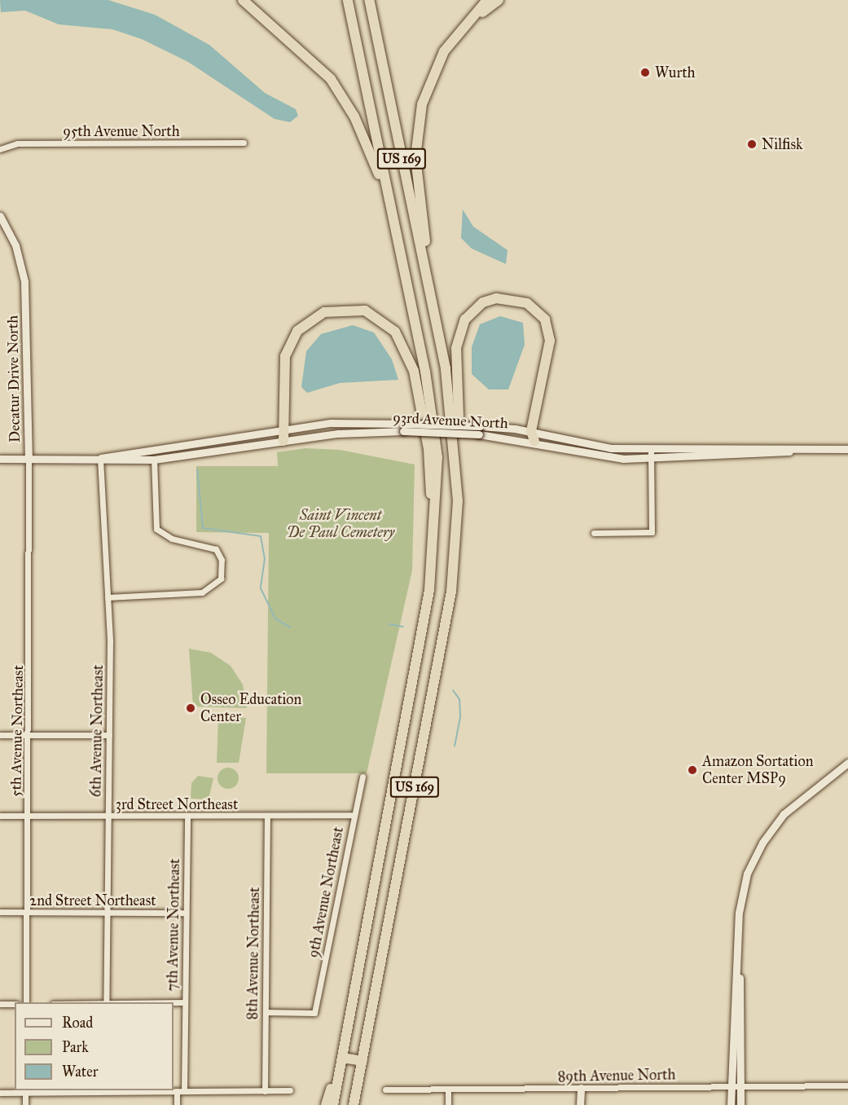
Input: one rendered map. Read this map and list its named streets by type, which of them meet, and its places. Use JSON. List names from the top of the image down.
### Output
{
  "streets": {
    "highway": ["US 169"],
    "street": [
      "95th Avenue North",
      "Decatur Drive North",
      "93rd Avenue North",
      "5th Avenue Northeast",
      "6th Avenue Northeast",
      "3rd Street Northeast",
      "9th Avenue Northeast",
      "2nd Street Northeast",
      "7th Avenue Northeast",
      "8th Avenue Northeast",
      "89th Avenue North"
    ]
  },
  "crossings": [
    ["Decatur Drive North", "93rd Avenue North"],
    ["Decatur Drive North", "5th Avenue Northeast"],
    ["93rd Avenue North", "5th Avenue Northeast"],
    ["93rd Avenue North", "6th Avenue Northeast"],
    ["5th Avenue Northeast", "3rd Street Northeast"],
    ["5th Avenue Northeast", "2nd Street Northeast"],
    ["6th Avenue Northeast", "3rd Street Northeast"],
    ["6th Avenue Northeast", "2nd Street Northeast"],
    ["3rd Street Northeast", "9th Avenue Northeast"],
    ["3rd Street Northeast", "7th Avenue Northeast"],
    ["3rd Street Northeast", "8th Avenue Northeast"],
    ["9th Avenue Northeast", "8th Avenue Northeast"],
    ["2nd Street Northeast", "7th Avenue Northeast"]
  ],
  "parks": ["Saint Vincent De Paul Cemetery"],
  "places": [
    "Wurth",
    "Nilfisk",
    "Osseo Education Center",
    "Amazon Sortation Center MSP9"
  ],
  "legend": ["Road", "Park", "Water"]
}
